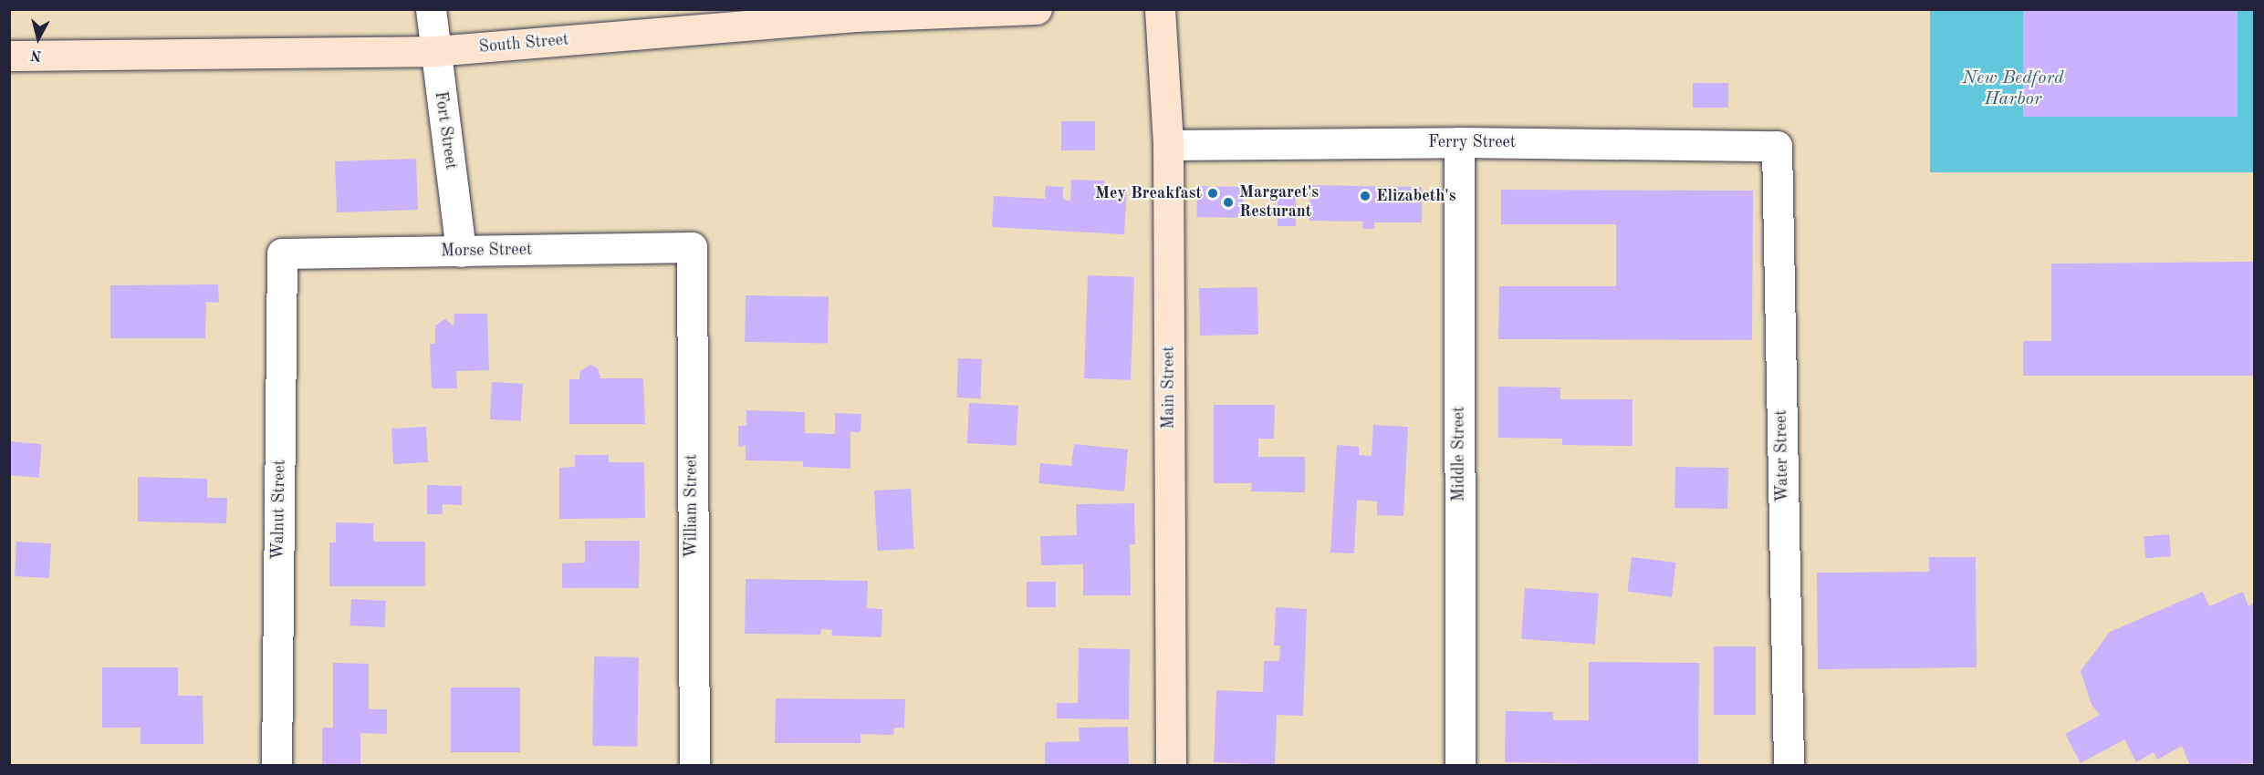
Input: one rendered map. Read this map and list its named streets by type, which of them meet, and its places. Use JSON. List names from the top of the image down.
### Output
{
  "streets": {
    "street": [
      "South Street",
      "Fort Street",
      "Ferry Street",
      "Morse Street",
      "Main Street",
      "Middle Street",
      "Water Street",
      "William Street",
      "Walnut Street"
    ]
  },
  "crossings": [
    ["South Street", "Fort Street"],
    ["Fort Street", "Morse Street"],
    ["Ferry Street", "Main Street"],
    ["Ferry Street", "Middle Street"],
    ["Ferry Street", "Water Street"],
    ["Morse Street", "William Street"],
    ["Morse Street", "Walnut Street"]
  ],
  "water": ["New Bedford Harbor"],
  "places": ["Mey Breakfast", "Elizabeth's", "Margaret's Resturant"],
  "north": "bottom"
}
